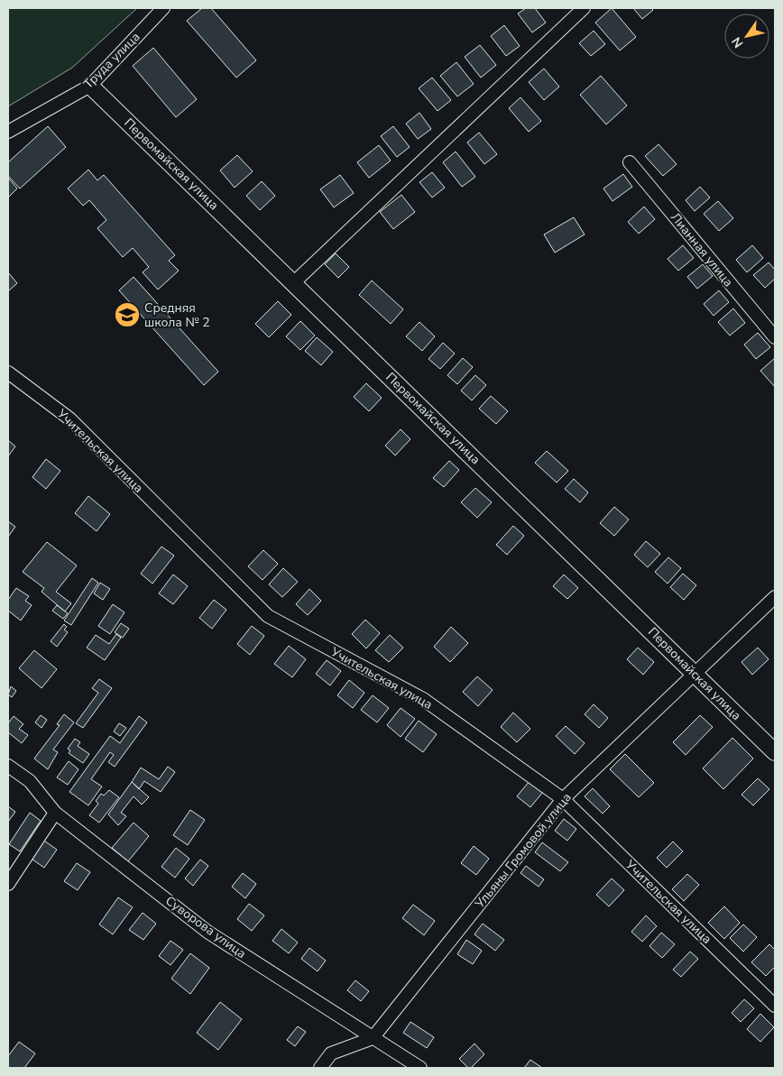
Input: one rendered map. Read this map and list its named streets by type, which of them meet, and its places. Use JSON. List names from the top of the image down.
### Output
{
  "streets": {
    "street": [
      "Труда улица",
      "Первомайская улица",
      "Лианная улица",
      "Учительская улица",
      "Ульяны Громовой улица",
      "Суворова улица"
    ]
  },
  "crossings": [
    ["Труда улица", "Первомайская улица"],
    ["Первомайская улица", "Ульяны Громовой улица"],
    ["Учительская улица", "Ульяны Громовой улица"],
    ["Ульяны Громовой улица", "Суворова улица"]
  ],
  "places": {
    "school or university": ["Средняя школа № 2"]
  },
  "north": "bottom left"
}
